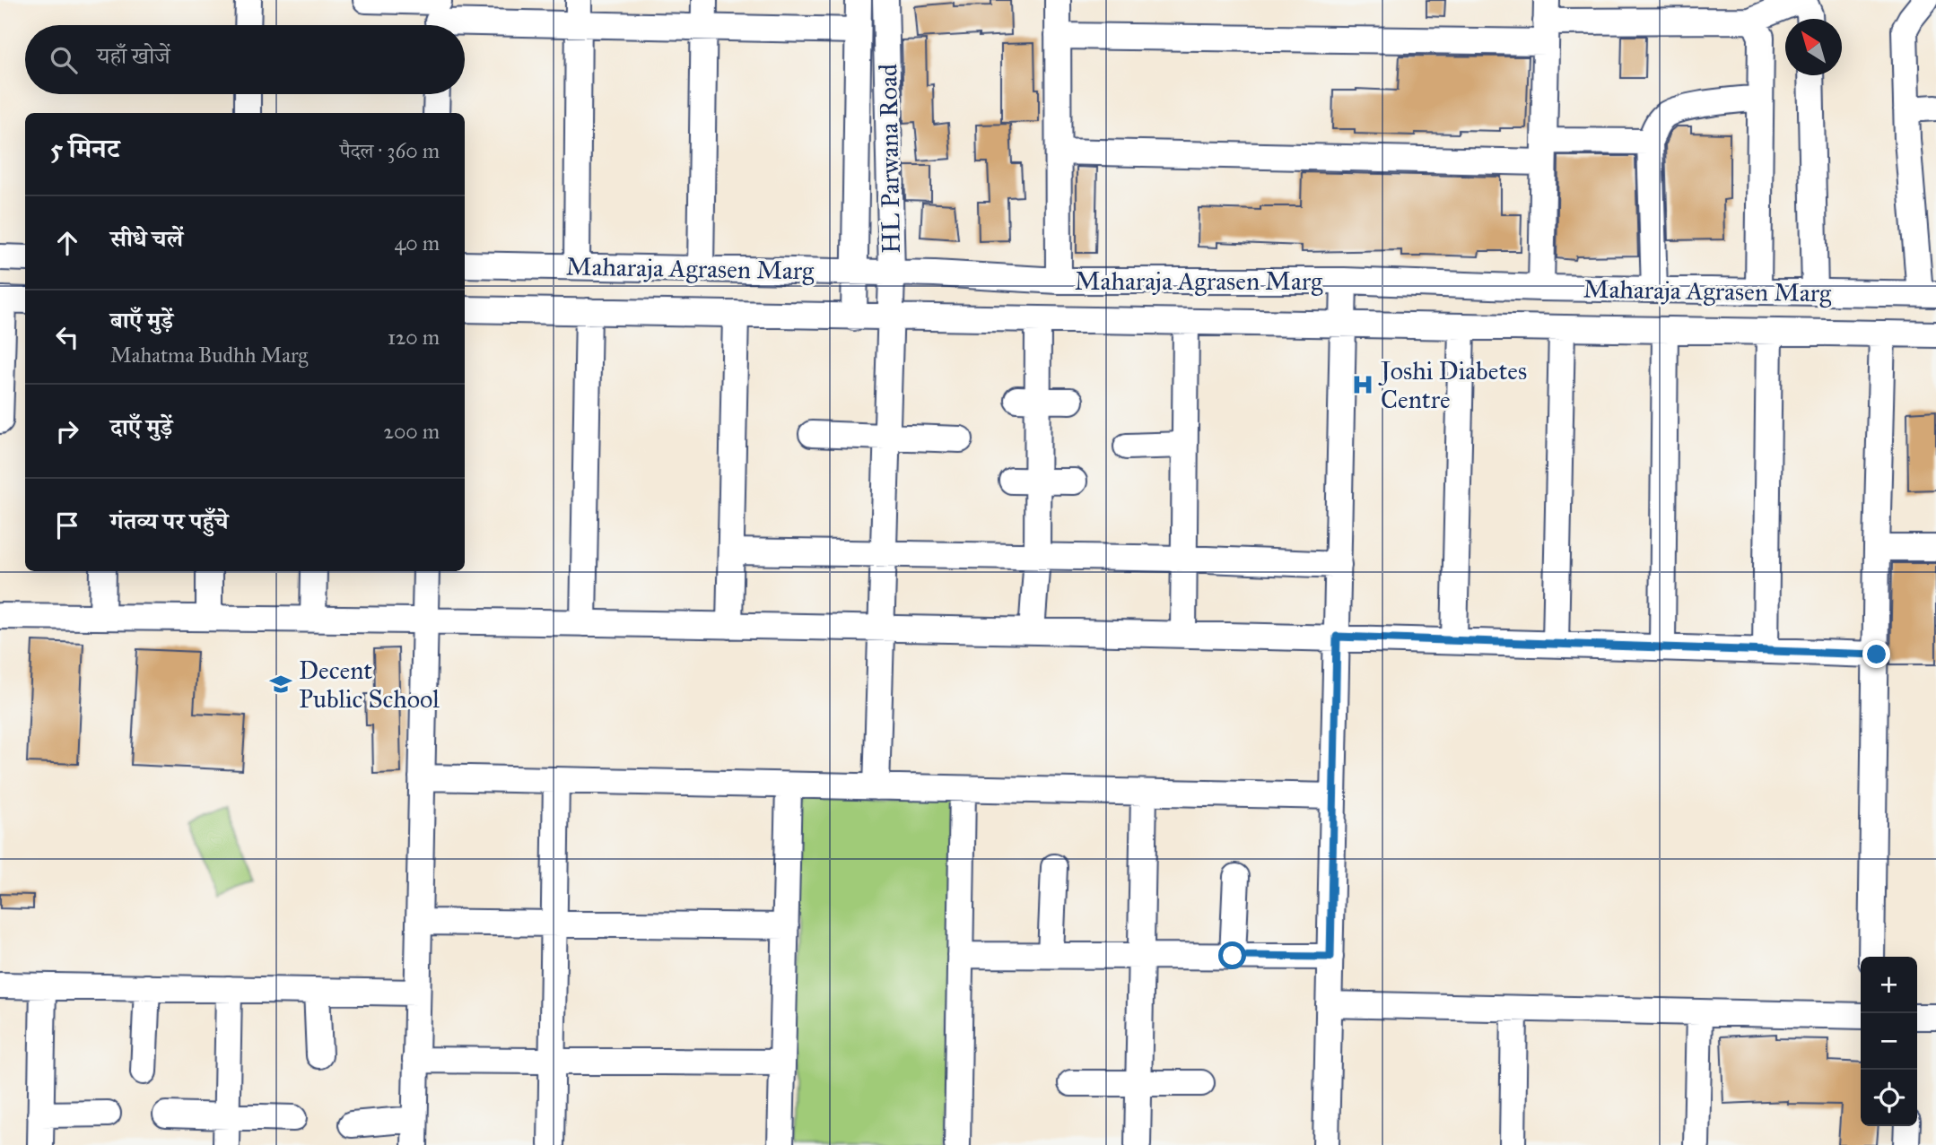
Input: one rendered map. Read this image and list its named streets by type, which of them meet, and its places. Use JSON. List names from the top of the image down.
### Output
{
  "streets": {
    "street": ["HL Parwana Road", "Maharaja Agrasen Marg"]
  },
  "crossings": [
    ["HL Parwana Road", "Maharaja Agrasen Marg"]
  ],
  "places": {
    "hospital": ["Joshi Diabetes Centre"],
    "school or university": ["Decent Public School"]
  },
  "north": "top left",
  "page": {
    "search": "यहाँ खोजें",
    "heading": ["5 मिनट", "पैदल · 360 m"],
    "list": [
      ["सीधे चलें", "40 m"],
      ["बाएँ मुड़ें", "Mahatma Budhh Marg", "120 m"],
      ["दाएँ मुड़ें", "200 m"],
      "गंतव्य पर पहुँचे"
    ],
    "map_buttons": ["+", "−"]
  }
}
